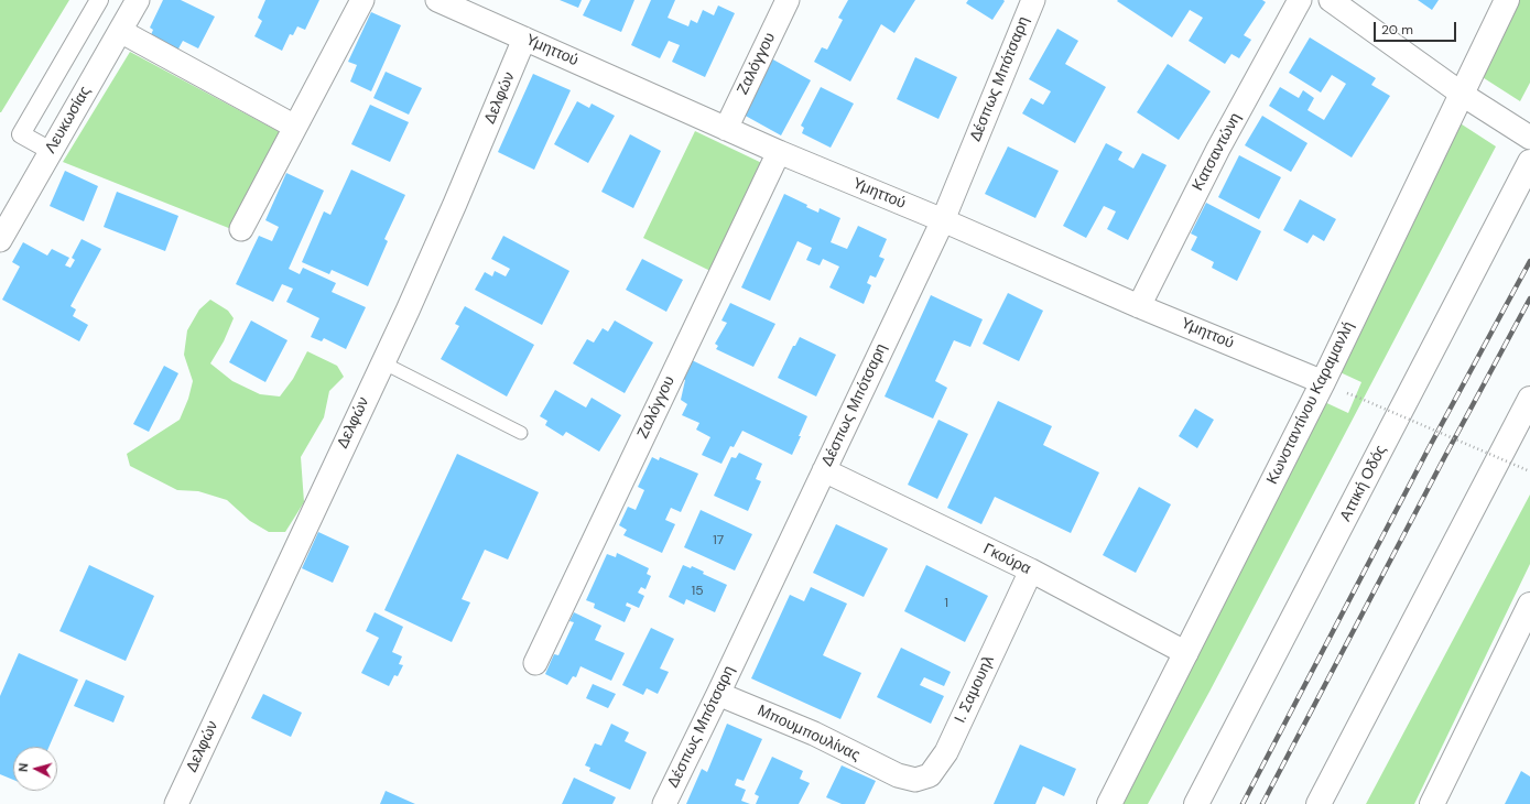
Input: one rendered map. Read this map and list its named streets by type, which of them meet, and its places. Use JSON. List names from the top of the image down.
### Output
{
  "streets": {
    "main road": ["Κωνσταντίνου Καραμανλή", "Αττική Οδός"],
    "street": [
      "Υμηττού",
      "Ζαλόγγου",
      "Δέσπως Μπότσαρη",
      "Δελφών",
      "Λευκωσίας",
      "Κατσαντώνη",
      "Γκούρα",
      "Ι. Σαμουηλ",
      "Μπουμπουλίνας"
    ]
  },
  "crossings": [
    ["Υμηττού", "Ζαλόγγου"],
    ["Υμηττού", "Δέσπως Μπότσαρη"],
    ["Υμηττού", "Δελφών"],
    ["Υμηττού", "Κατσαντώνη"],
    ["Υμηττού", "Κωνσταντίνου Καραμανλή"],
    ["Δέσπως Μπότσαρη", "Γκούρα"],
    ["Δέσπως Μπότσαρη", "Μπουμπουλίνας"],
    ["Κωνσταντίνου Καραμανλή", "Γκούρα"],
    ["Γκούρα", "Ι. Σαμουηλ"],
    ["Ι. Σαμουηλ", "Μπουμπουλίνας"]
  ],
  "house_numbers": ["17", "15", "1"],
  "scale_bar": "20 m",
  "north": "left"
}
